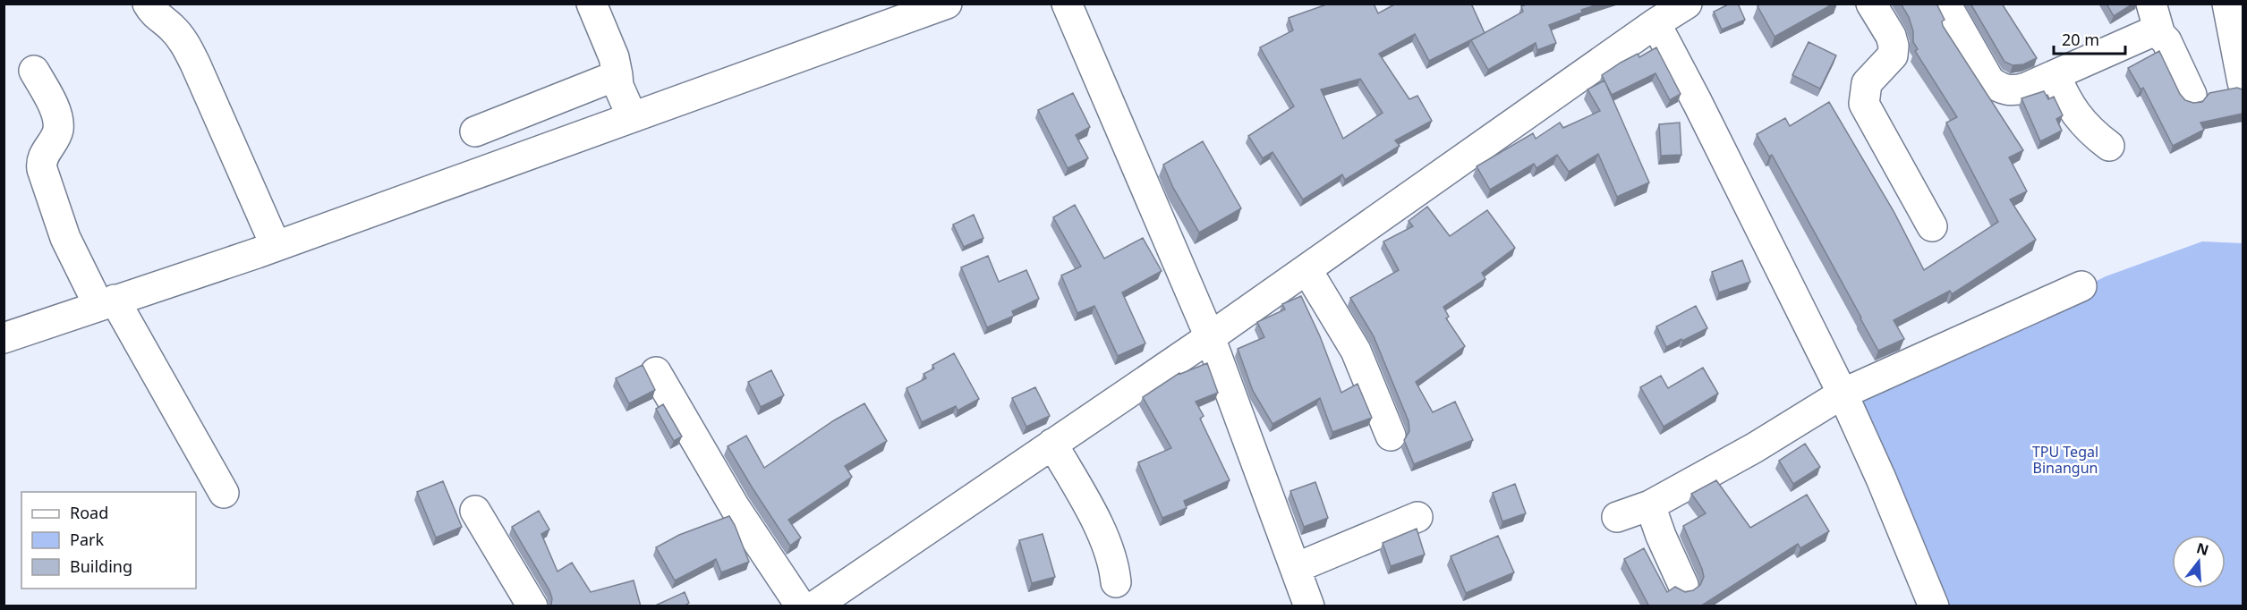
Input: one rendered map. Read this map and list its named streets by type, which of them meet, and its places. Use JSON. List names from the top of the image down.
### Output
{
  "parks": ["TPU Tegal Binangun"],
  "legend": ["Road", "Park", "Building"],
  "scale_bar": "20 m",
  "north": "top"
}
